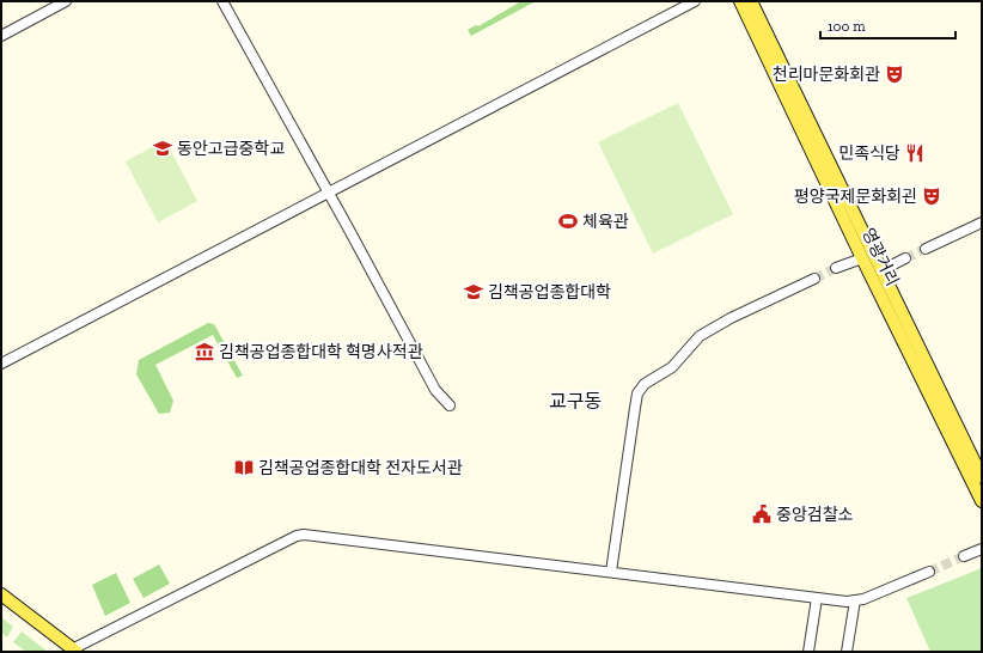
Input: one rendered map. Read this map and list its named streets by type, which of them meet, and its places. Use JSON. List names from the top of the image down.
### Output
{
  "streets": {
    "main road": ["영광거리"]
  },
  "districts": ["교구동"],
  "places": {
    "theatre": ["천리마문화회관", "평양국제문화회괸"],
    "school or university": ["동안고급중학교", "김책공업종합대학"],
    "restaurant": ["민족식당"],
    "sports": ["체육관"],
    "museum": ["김책공업종합대학 혁명사적관"],
    "library": ["김책공업종합대학 전자도서관"],
    "public building": ["중앙검찰소"]
  },
  "scale_bar": "100 m"
}
